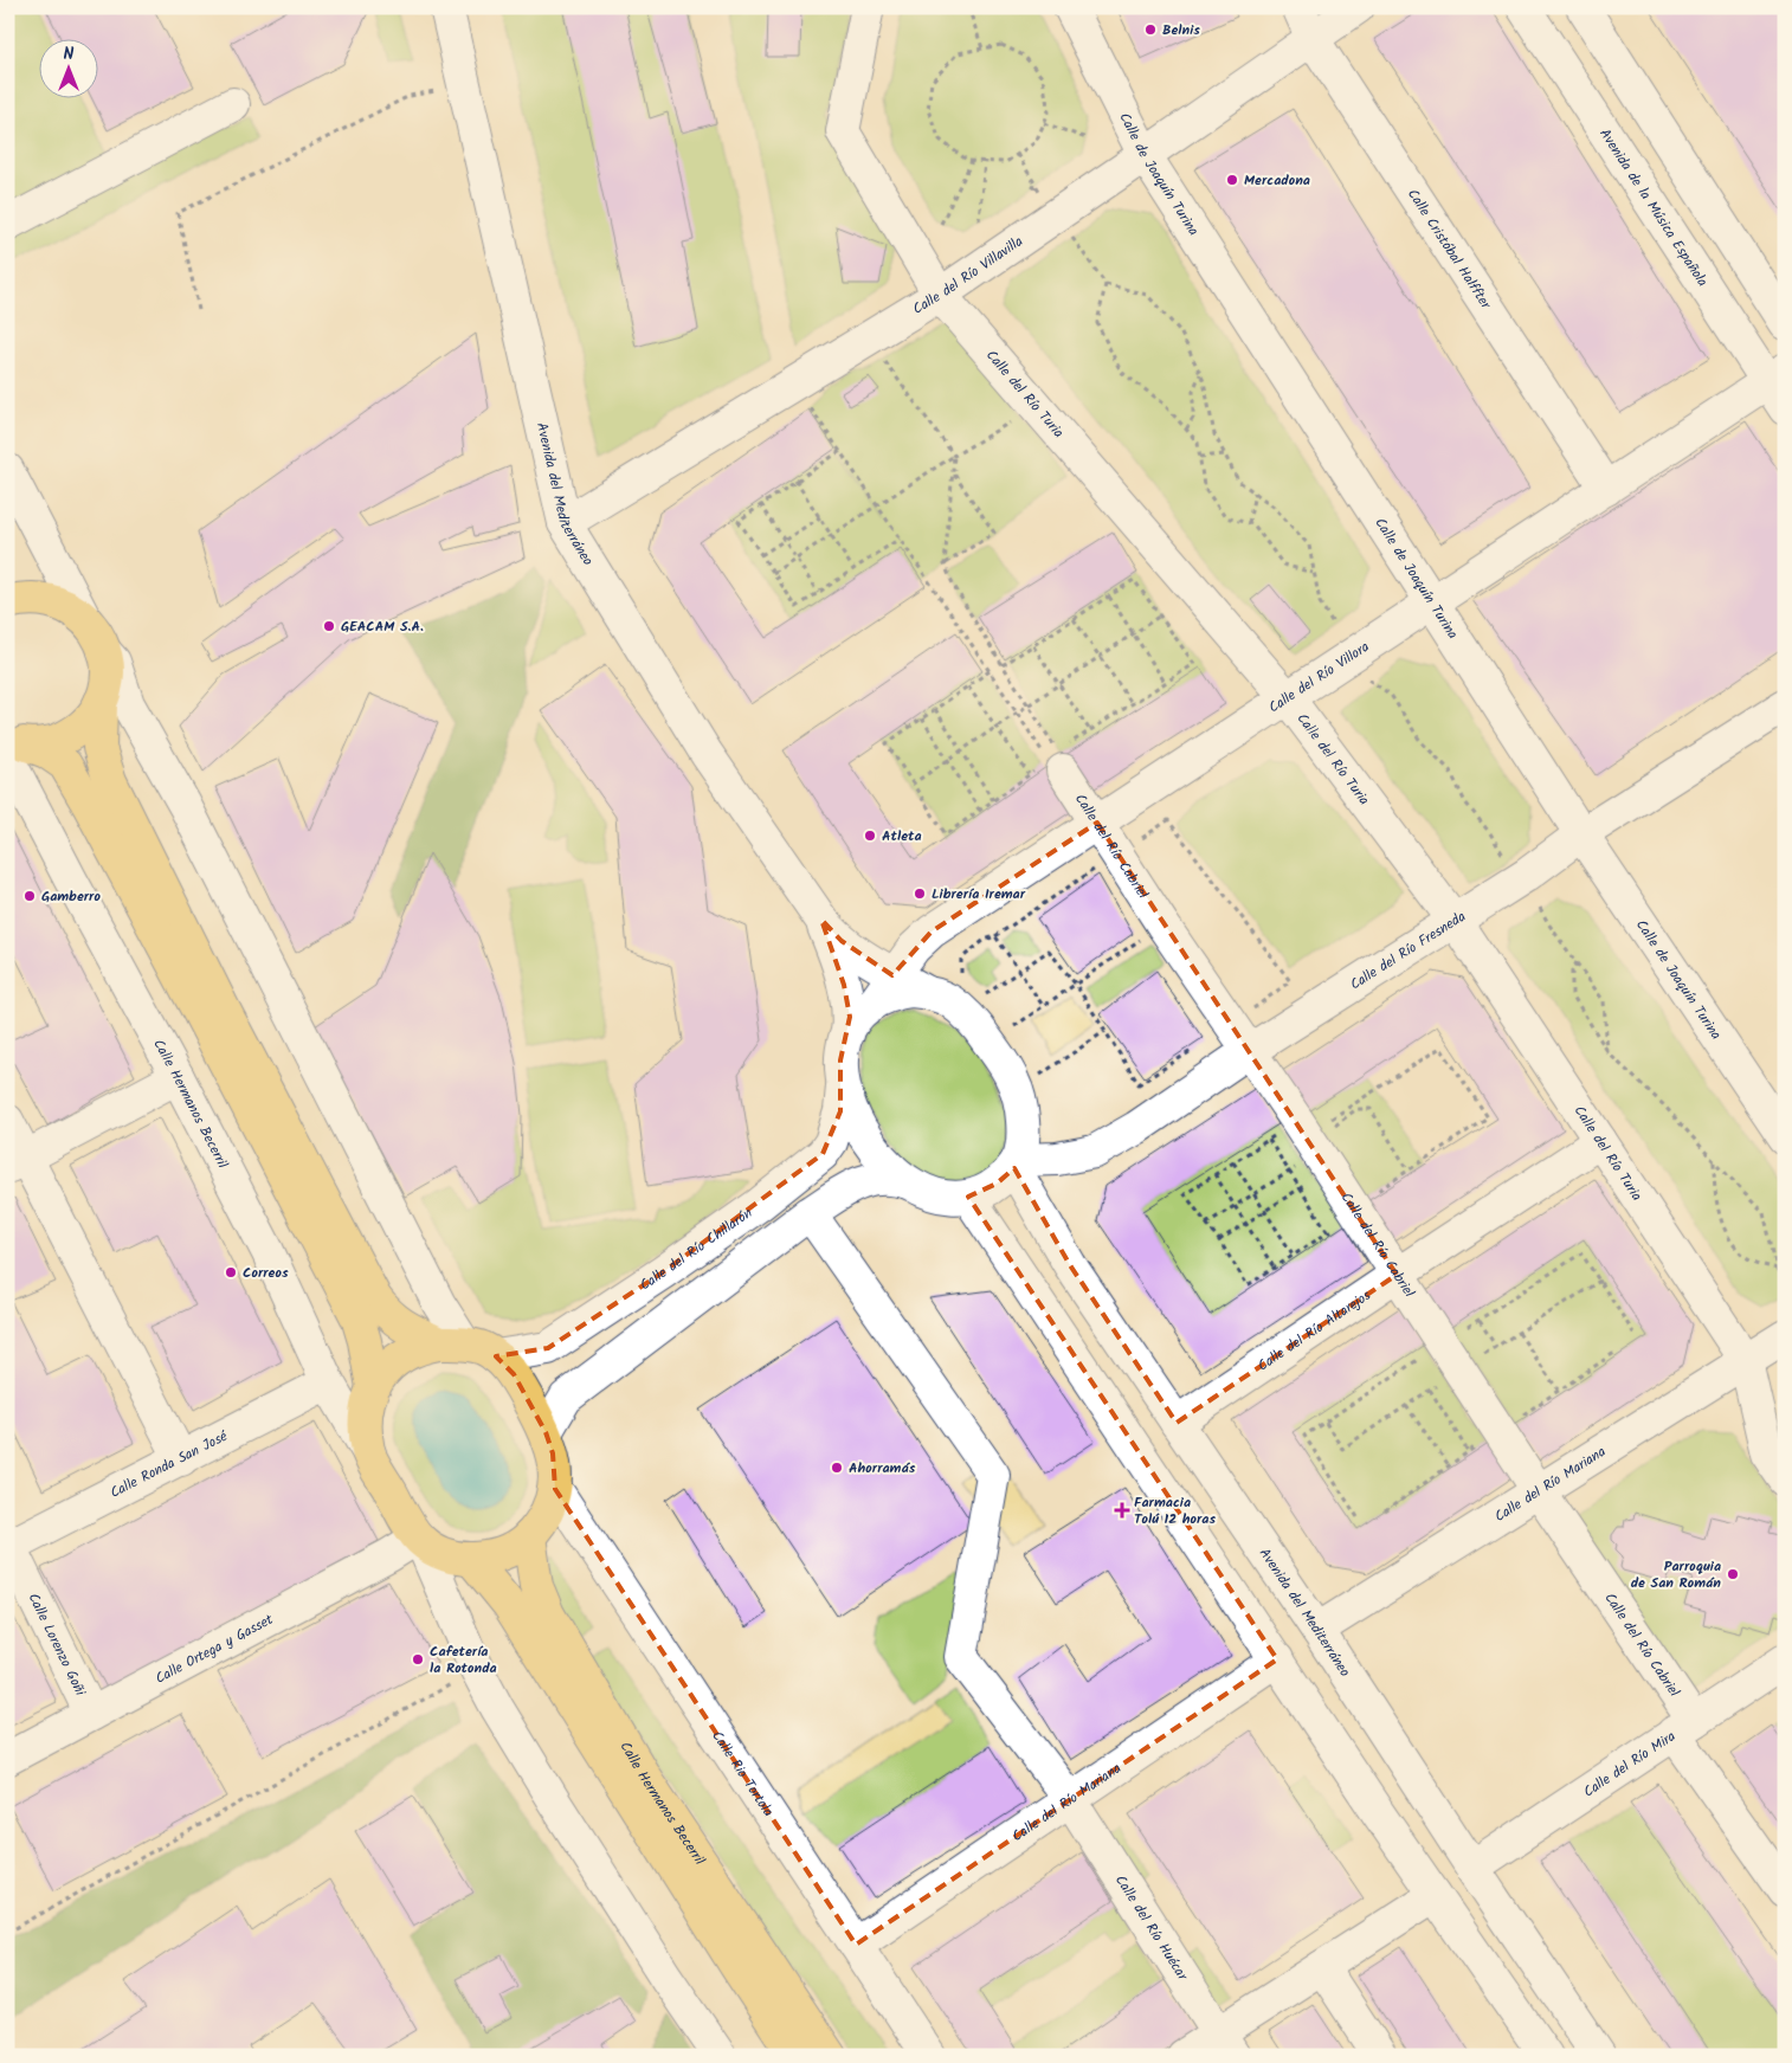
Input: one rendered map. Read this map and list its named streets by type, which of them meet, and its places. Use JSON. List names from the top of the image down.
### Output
{
  "streets": {
    "main road": ["Calle Hermanos Becerril"],
    "street": [
      "Calle de Joaquín Turina",
      "Avenida de la Música Española",
      "Calle Cristóbal Halffter",
      "Calle del Río Villavilla",
      "Calle del Río Turia",
      "Avenida del Mediterráneo",
      "Calle del Río Villora",
      "Calle del Río Cabriel",
      "Calle del Río Fresneda",
      "Calle del Río Chillarón",
      "Calle del Río Altarejos",
      "Calle Ronda San José",
      "Calle del Río Mariana",
      "Calle Lorenzo Goñi",
      "Calle Ortega y Gasset",
      "Calle del Río Mira",
      "Calle Rio Tortola",
      "Calle del Río Huécar"
    ]
  },
  "crossings": [
    ["Calle de Joaquín Turina", "Calle del Río Villavilla"],
    ["Calle de Joaquín Turina", "Calle del Río Villora"],
    ["Calle de Joaquín Turina", "Calle del Río Fresneda"],
    ["Avenida de la Música Española", "Calle del Río Villora"],
    ["Calle Cristóbal Halffter", "Calle del Río Villavilla"],
    ["Calle Cristóbal Halffter", "Calle del Río Villora"],
    ["Calle del Río Villavilla", "Calle del Río Turia"],
    ["Calle del Río Villavilla", "Avenida del Mediterráneo"],
    ["Calle del Río Turia", "Calle del Río Villora"],
    ["Calle del Río Turia", "Calle del Río Fresneda"],
    ["Calle del Río Turia", "Calle del Río Altarejos"],
    ["Calle del Río Turia", "Calle del Río Mariana"],
    ["Avenida del Mediterráneo", "Calle del Río Villora"],
    ["Avenida del Mediterráneo", "Calle del Río Fresneda"],
    ["Avenida del Mediterráneo", "Calle del Río Chillarón"],
    ["Avenida del Mediterráneo", "Calle del Río Altarejos"],
    ["Avenida del Mediterráneo", "Calle del Río Mariana"],
    ["Avenida del Mediterráneo", "Calle del Río Mira"],
    ["Calle del Río Villora", "Calle del Río Cabriel"],
    ["Calle del Río Villora", "Calle del Río Fresneda"],
    ["Calle del Río Villora", "Calle del Río Chillarón"],
    ["Calle del Río Cabriel", "Calle del Río Fresneda"],
    ["Calle del Río Cabriel", "Calle del Río Altarejos"],
    ["Calle del Río Cabriel", "Calle del Río Mariana"],
    ["Calle del Río Cabriel", "Calle del Río Mira"],
    ["Calle del Río Fresneda", "Calle del Río Chillarón"],
    ["Calle Hermanos Becerril", "Calle del Río Chillarón"],
    ["Calle Hermanos Becerril", "Calle Ronda San José"],
    ["Calle Hermanos Becerril", "Calle Ortega y Gasset"],
    ["Calle Hermanos Becerril", "Calle Rio Tortola"],
    ["Calle del Río Chillarón", "Calle Ortega y Gasset"],
    ["Calle del Río Chillarón", "Calle Rio Tortola"],
    ["Calle Ronda San José", "Calle Lorenzo Goñi"],
    ["Calle del Río Mariana", "Calle Rio Tortola"],
    ["Calle del Río Mariana", "Calle del Río Huécar"],
    ["Calle Lorenzo Goñi", "Calle Ortega y Gasset"],
    ["Calle Ortega y Gasset", "Calle Rio Tortola"]
  ],
  "places": {
    "other": [
      "Belnis",
      "Mercadona",
      "GEACAM S.A.",
      "Atleta",
      "Librería Iremar",
      "Gamberro",
      "Correos",
      "Ahorramás",
      "Parroquia de San Román",
      "Cafetería la Rotonda"
    ],
    "health": ["Farmacia Tolú 12 horas"]
  },
  "north": "top"
}
